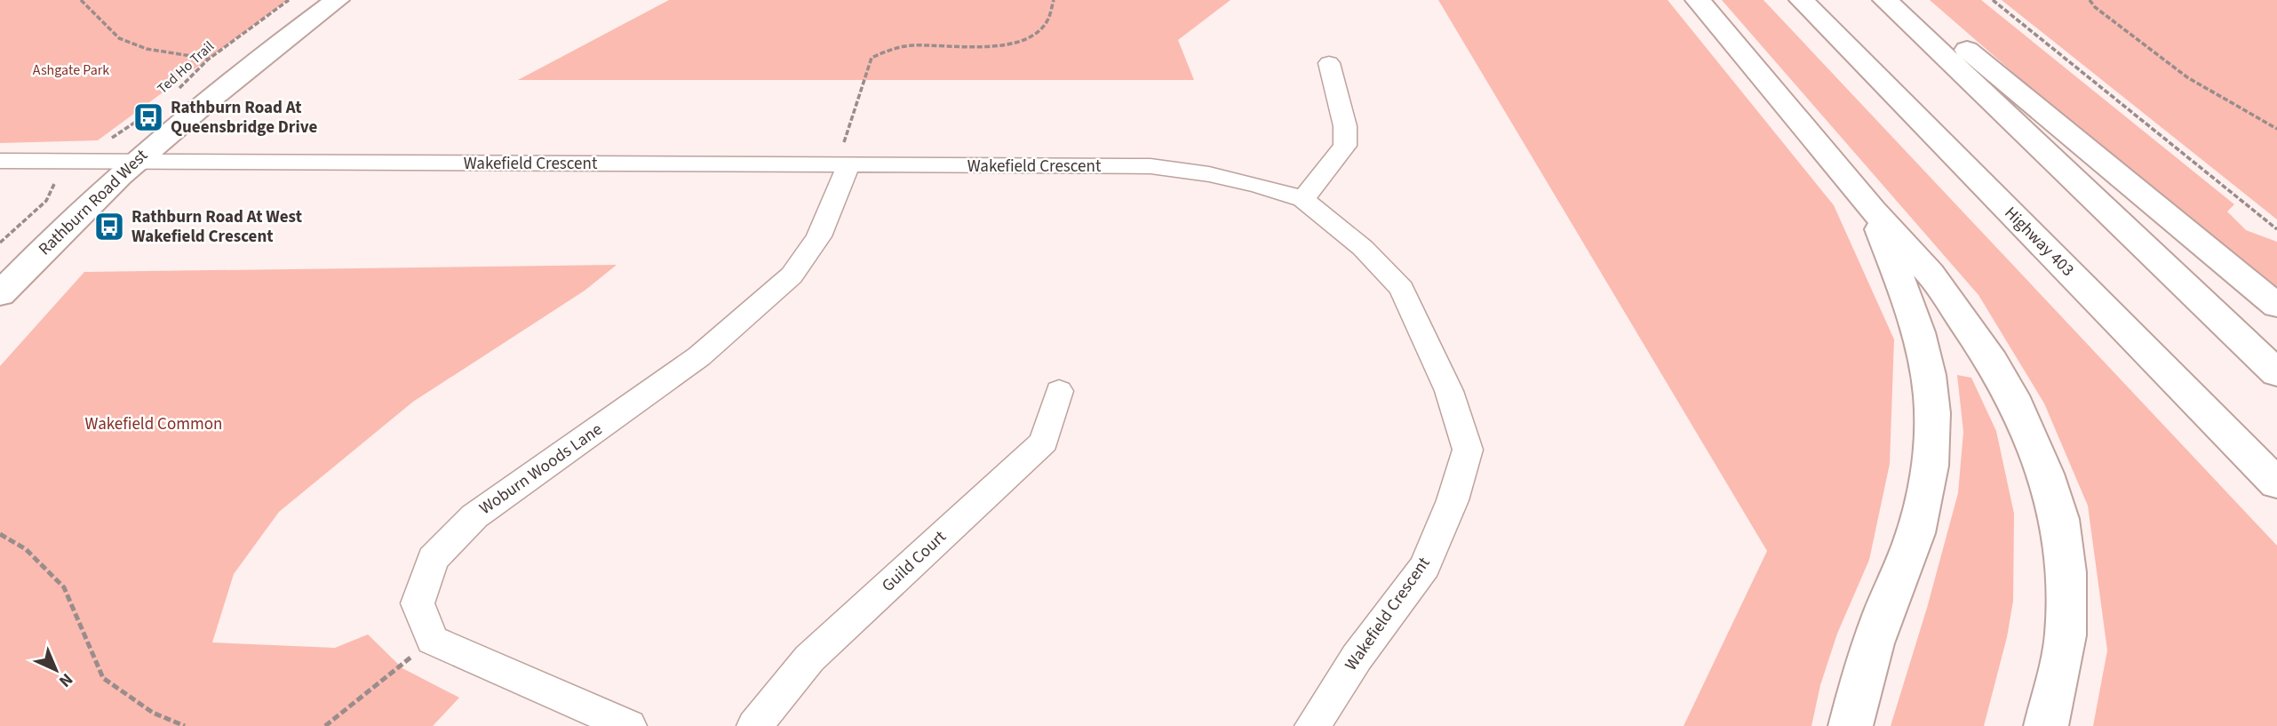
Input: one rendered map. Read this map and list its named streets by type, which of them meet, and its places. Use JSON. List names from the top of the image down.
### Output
{
  "streets": {
    "main road": ["Rathburn Road West", "Highway 403"],
    "street": ["Wakefield Crescent", "Woburn Woods Lane", "Guild Court"],
    "path": ["Ted Ho Trail"]
  },
  "crossings": [
    ["Wakefield Crescent", "Rathburn Road West"],
    ["Wakefield Crescent", "Woburn Woods Lane"]
  ],
  "parks": ["Ashgate Park", "Wakefield Common"],
  "places": {
    "bus stop": ["Rathburn Road At Queensbridge Drive", "Rathburn Road At West Wakefield Crescent"]
  },
  "north": "bottom right"
}
